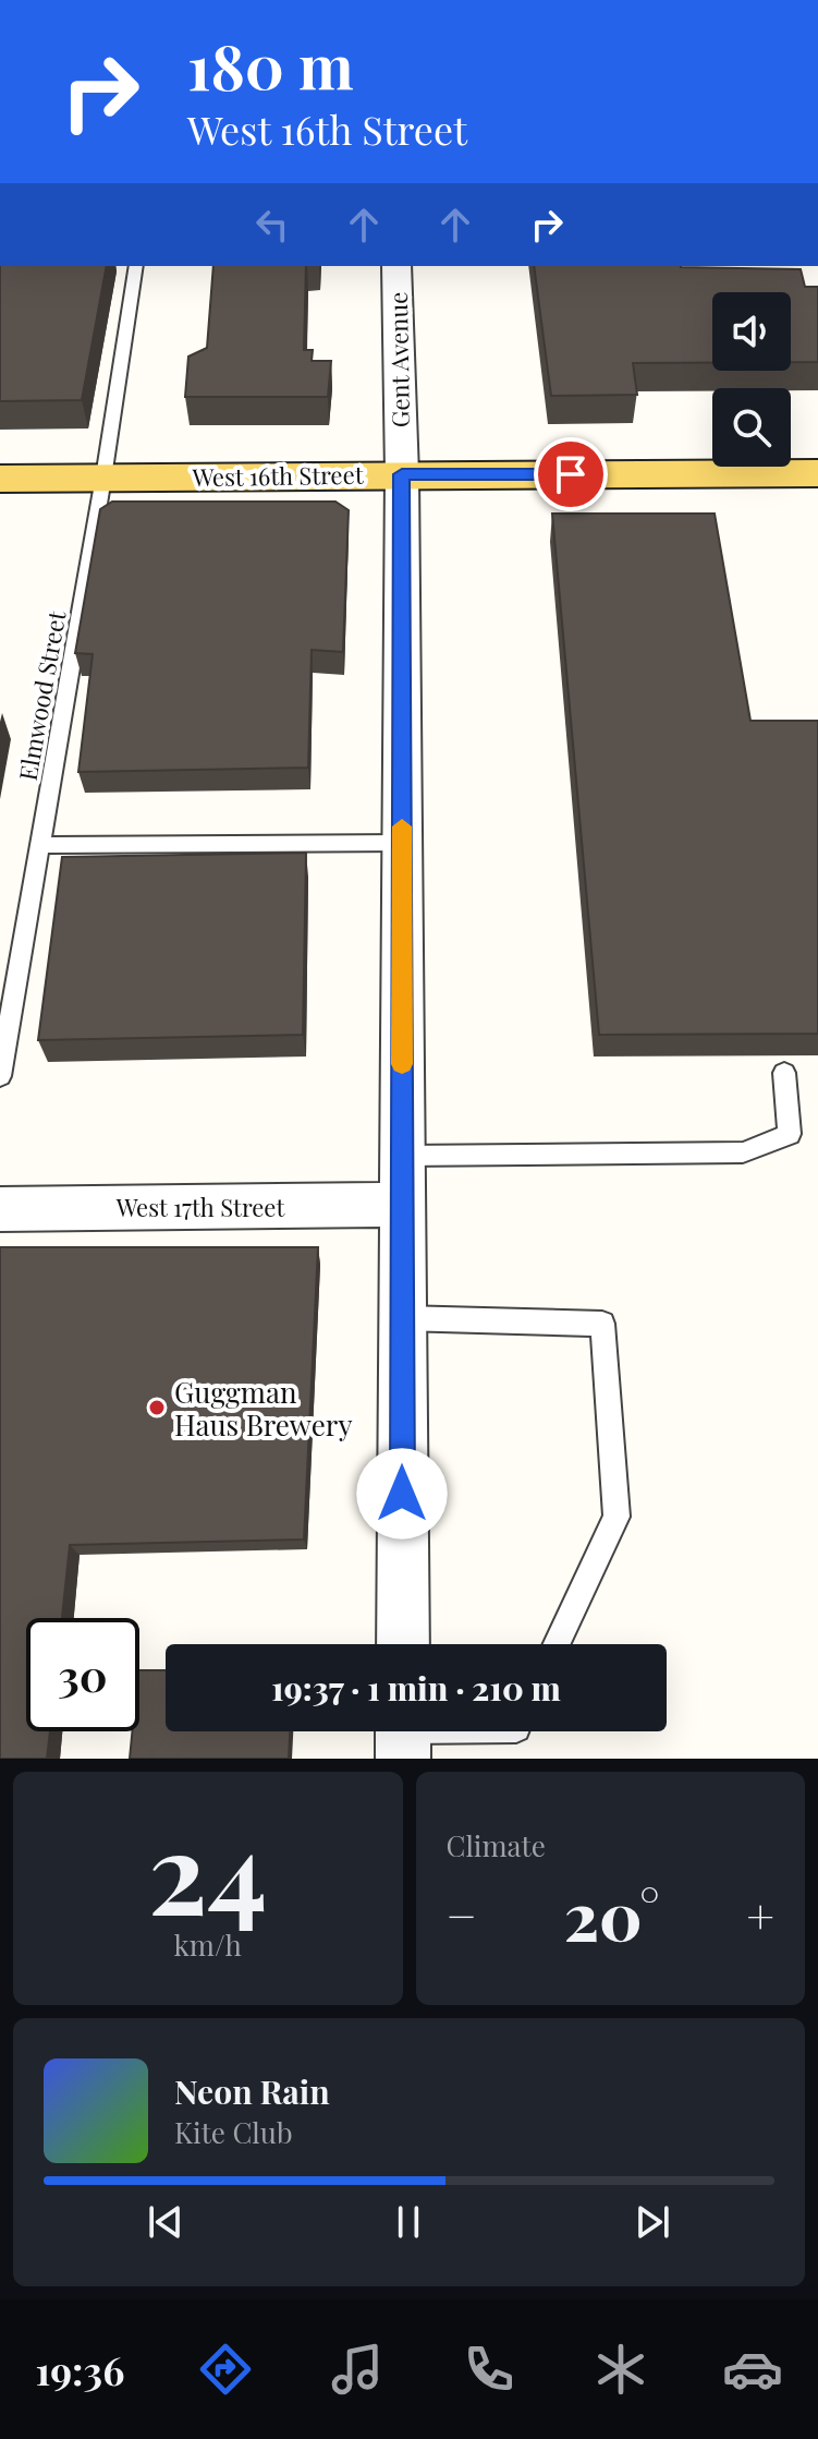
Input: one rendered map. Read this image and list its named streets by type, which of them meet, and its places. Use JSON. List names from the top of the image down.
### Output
{
  "streets": {
    "main road": ["West 16th Street"],
    "street": ["Gent Avenue", "West 17th Street"],
    "lane": ["Elmwood Street"]
  },
  "crossings": [
    ["Gent Avenue", "West 16th Street"],
    ["Gent Avenue", "West 17th Street"],
    ["West 16th Street", "Elmwood Street"]
  ],
  "places": ["Guggman Haus Brewery"],
  "page": {
    "turn": ["180 m", "West 16th Street"],
    "limit": "30",
    "trip": "19:37 · 1 min · 210 m",
    "tile": [
      ["24", "km/h"],
      "Climate"
    ],
    "heat": ["−", "20°", "+"],
    "song": ["Neon Rain", "Kite Club"],
    "tabs": "19:36"
  }
}
